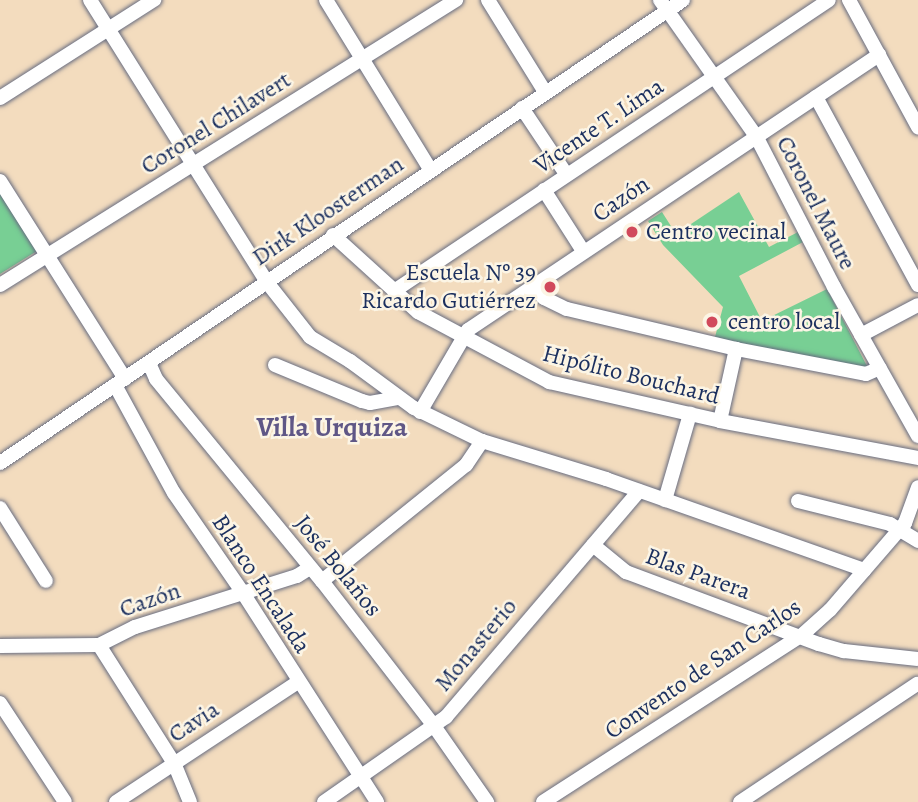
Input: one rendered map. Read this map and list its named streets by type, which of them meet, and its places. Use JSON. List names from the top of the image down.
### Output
{
  "streets": {
    "street": [
      "Coronel Chilavert",
      "Vicente T. Lima",
      "Cazón",
      "Coronel Maure",
      "Dirk Kloosterman",
      "Hipólito Bouchard",
      "José Bolaños",
      "Blas Parera",
      "Blanco Encalada",
      "Monasterio",
      "Convento de San Carlos",
      "Cavia"
    ]
  },
  "crossings": [
    ["Coronel Chilavert", "Blanco Encalada"],
    ["Vicente T. Lima", "Coronel Maure"],
    ["Vicente T. Lima", "Hipólito Bouchard"],
    ["Cazón", "Coronel Maure"],
    ["Cazón", "Hipólito Bouchard"],
    ["Cazón", "José Bolaños"],
    ["Cazón", "Blanco Encalada"],
    ["Coronel Maure", "Dirk Kloosterman"],
    ["Dirk Kloosterman", "Hipólito Bouchard"],
    ["Dirk Kloosterman", "José Bolaños"],
    ["Dirk Kloosterman", "Blanco Encalada"],
    ["José Bolaños", "Monasterio"],
    ["Blas Parera", "Monasterio"],
    ["Blas Parera", "Convento de San Carlos"],
    ["Blanco Encalada", "Monasterio"],
    ["Blanco Encalada", "Cavia"]
  ],
  "districts": ["Villa Urquiza"],
  "places": ["Centro vecinal", "Escuela Nº 39 Ricardo Gutiérrez", "centro local"]
}
